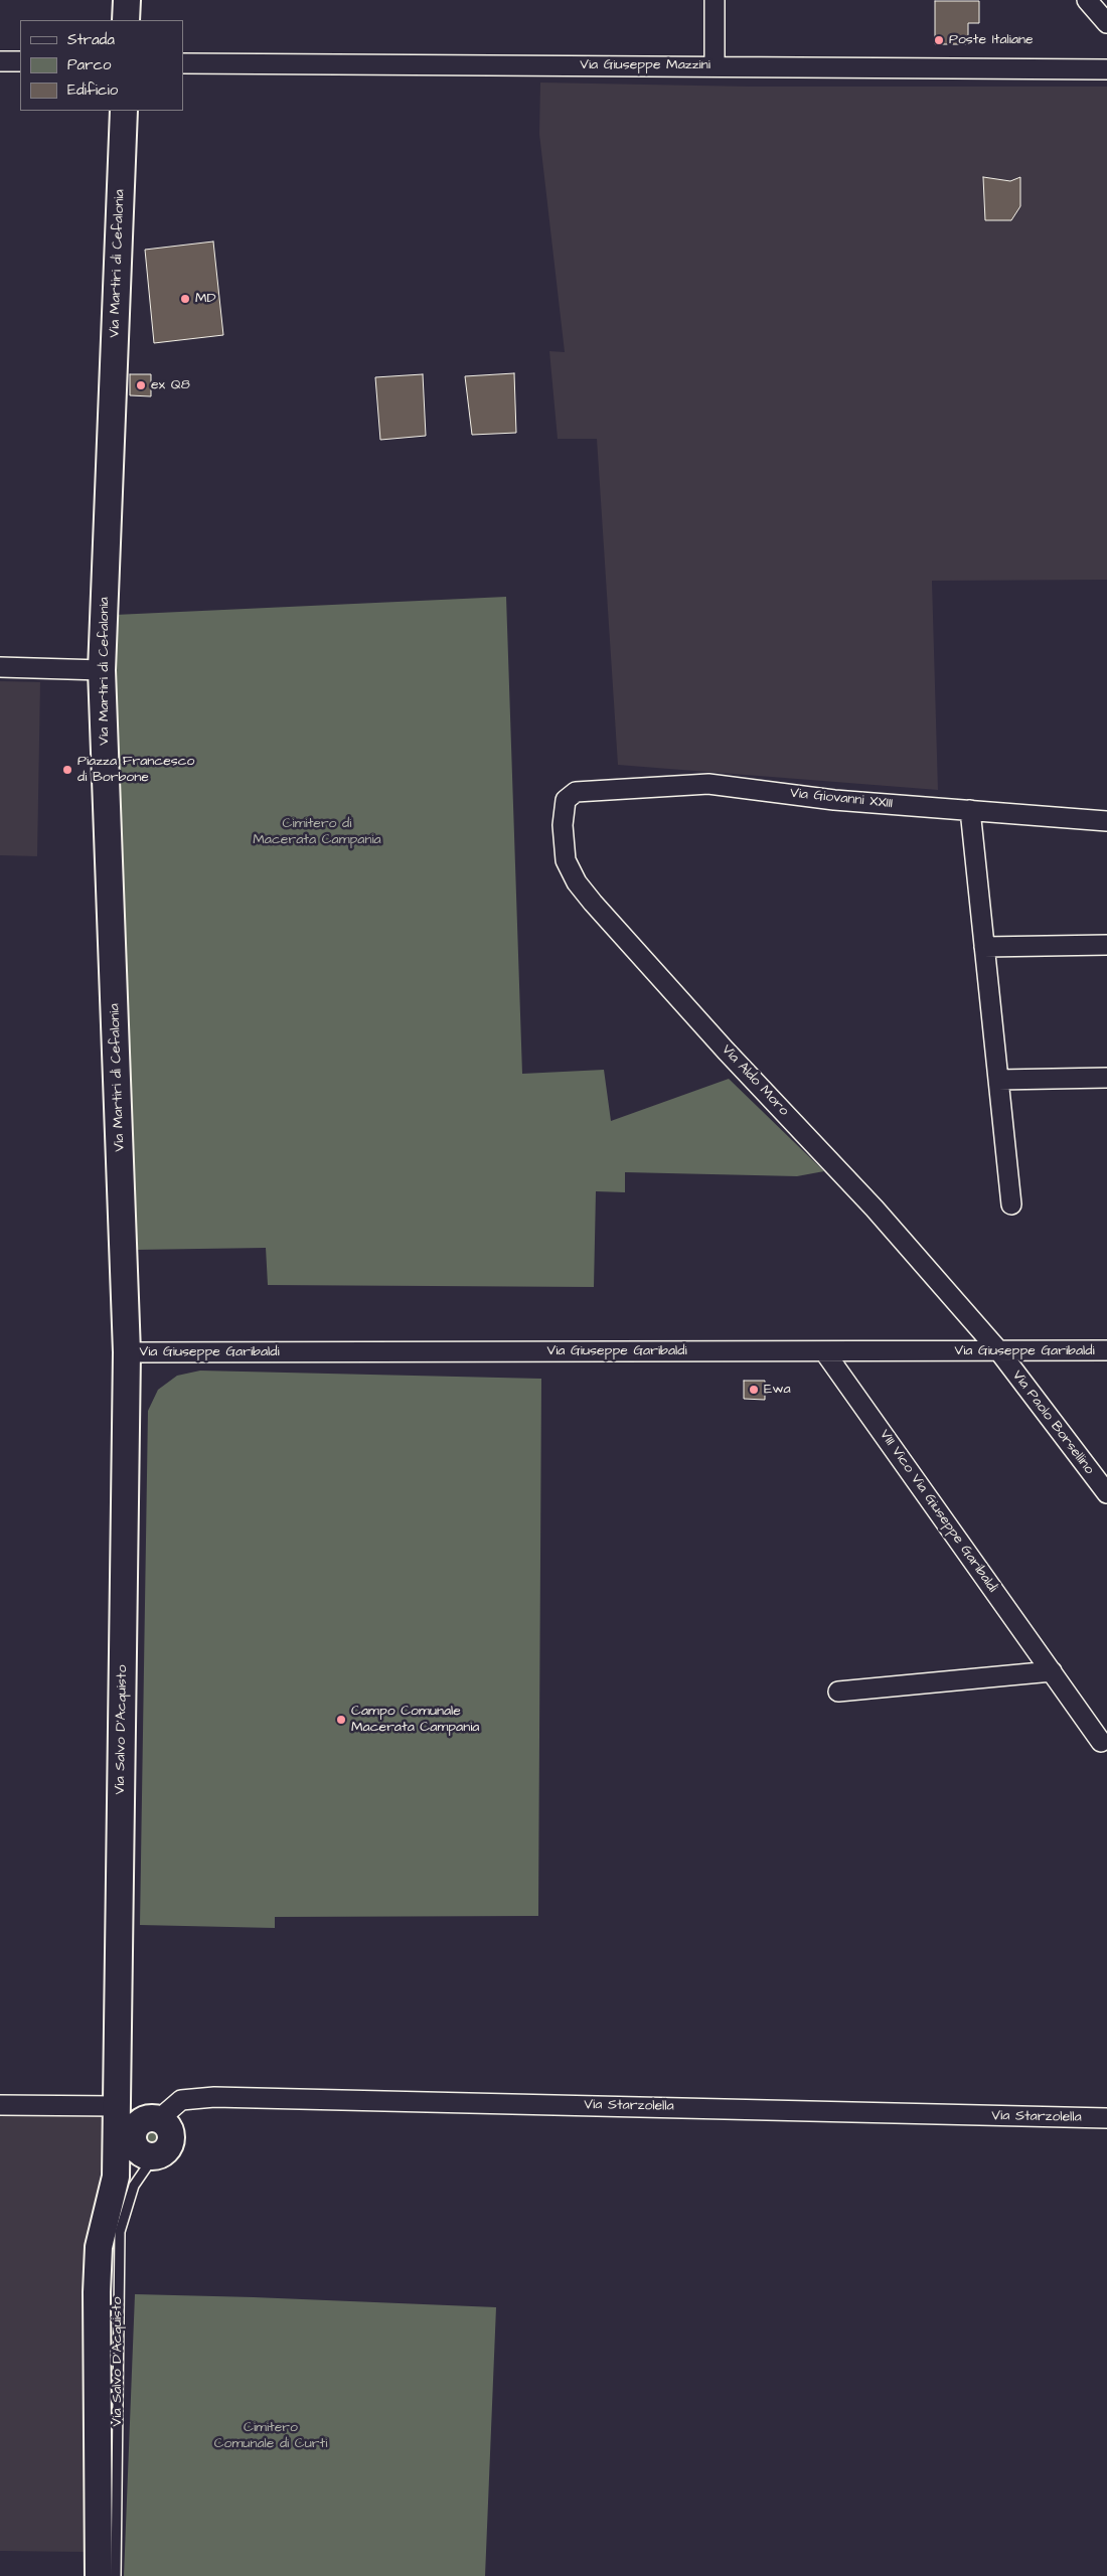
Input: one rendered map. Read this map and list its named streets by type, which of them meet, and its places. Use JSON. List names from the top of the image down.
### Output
{
  "streets": {
    "street": [
      "Via Giuseppe Mazzini",
      "Via Martiri di Cefalonia",
      "Via Giovanni XXIII",
      "Via Aldo Moro",
      "Via Giuseppe Garibaldi",
      "Via Paolo Borsellino",
      "VIII Vico Via Giuseppe Garibaldi",
      "Via Salvo D'Acquisto",
      "Via Starzolella"
    ]
  },
  "crossings": [
    ["Via Martiri di Cefalonia", "Via Giuseppe Garibaldi"],
    ["Via Martiri di Cefalonia", "Via Salvo D'Acquisto"],
    ["Via Giovanni XXIII", "Via Aldo Moro"],
    ["Via Aldo Moro", "Via Giuseppe Garibaldi"],
    ["Via Aldo Moro", "Via Paolo Borsellino"],
    ["Via Giuseppe Garibaldi", "Via Paolo Borsellino"],
    ["Via Giuseppe Garibaldi", "VIII Vico Via Giuseppe Garibaldi"],
    ["Via Giuseppe Garibaldi", "Via Salvo D'Acquisto"],
    ["Via Salvo D'Acquisto", "Via Starzolella"]
  ],
  "parks": ["Cimitero di Macerata Campania", "Cimitero Comunale di Curti"],
  "places": [
    "Poste Italiane",
    "MD",
    "ex Q8",
    "Piazza Francesco di Borbone",
    "Ewa",
    "Campo Comunale Macerata Campania"
  ],
  "legend": ["Strada", "Parco", "Edificio"]
}
